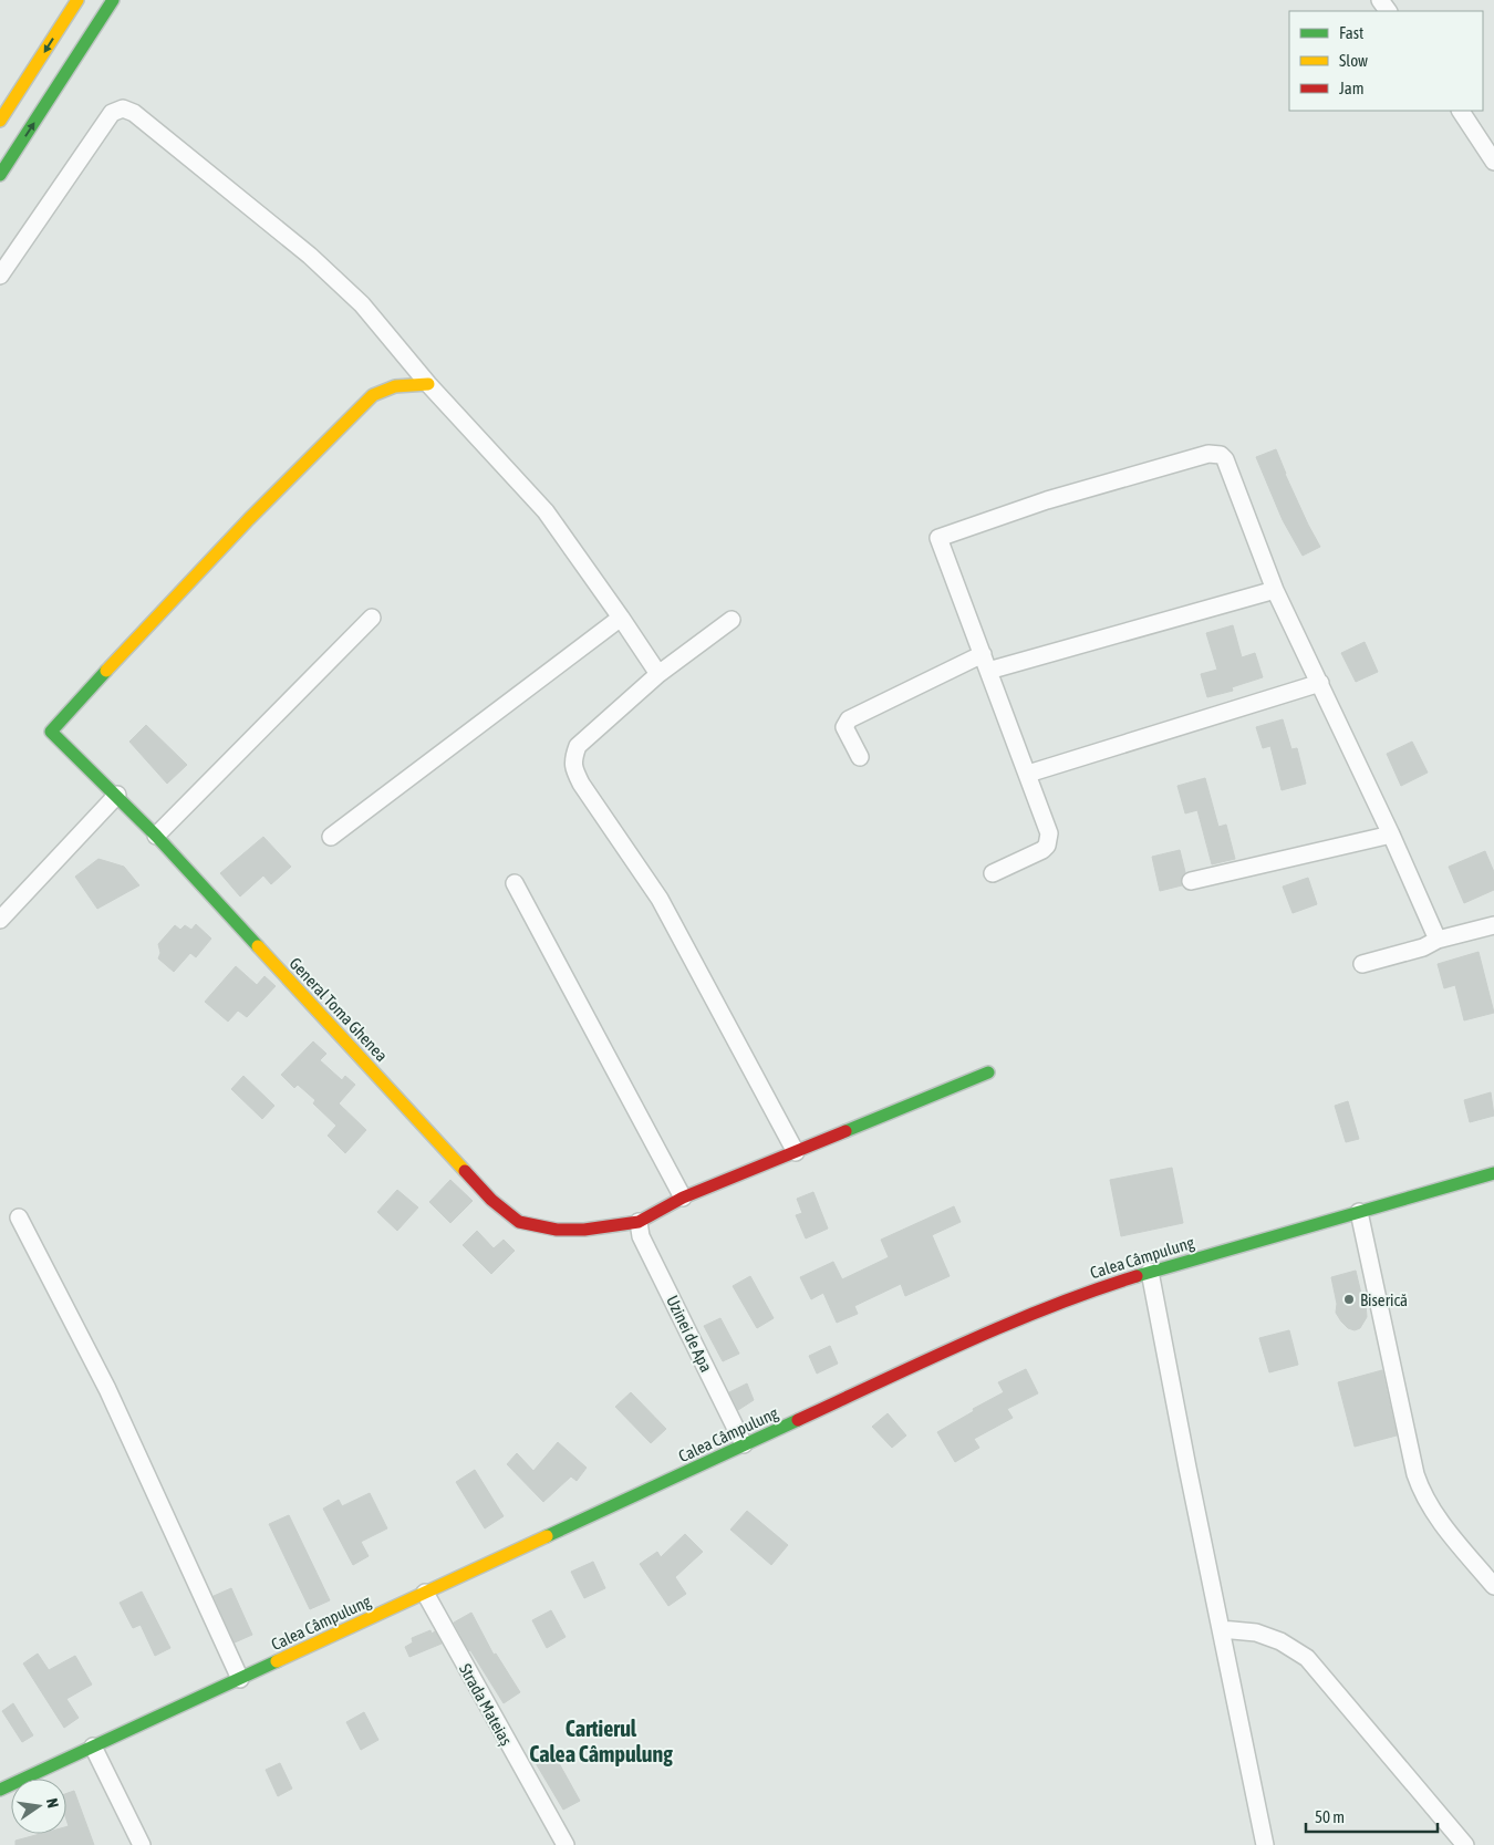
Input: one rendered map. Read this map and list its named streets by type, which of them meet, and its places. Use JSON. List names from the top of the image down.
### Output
{
  "streets": {
    "main road": ["General Toma Ghenea", "Calea Câmpulung"],
    "street": ["Uzinei de Apa", "Strada Mateiaș"]
  },
  "crossings": [
    ["General Toma Ghenea", "Uzinei de Apa"],
    ["Calea Câmpulung", "Uzinei de Apa"],
    ["Calea Câmpulung", "Strada Mateiaș"]
  ],
  "districts": ["Cartierul Calea Câmpulung"],
  "places": ["Biserică"],
  "legend": ["Fast", "Slow", "Jam"],
  "scale_bar": "50 m",
  "north": "right"
}
